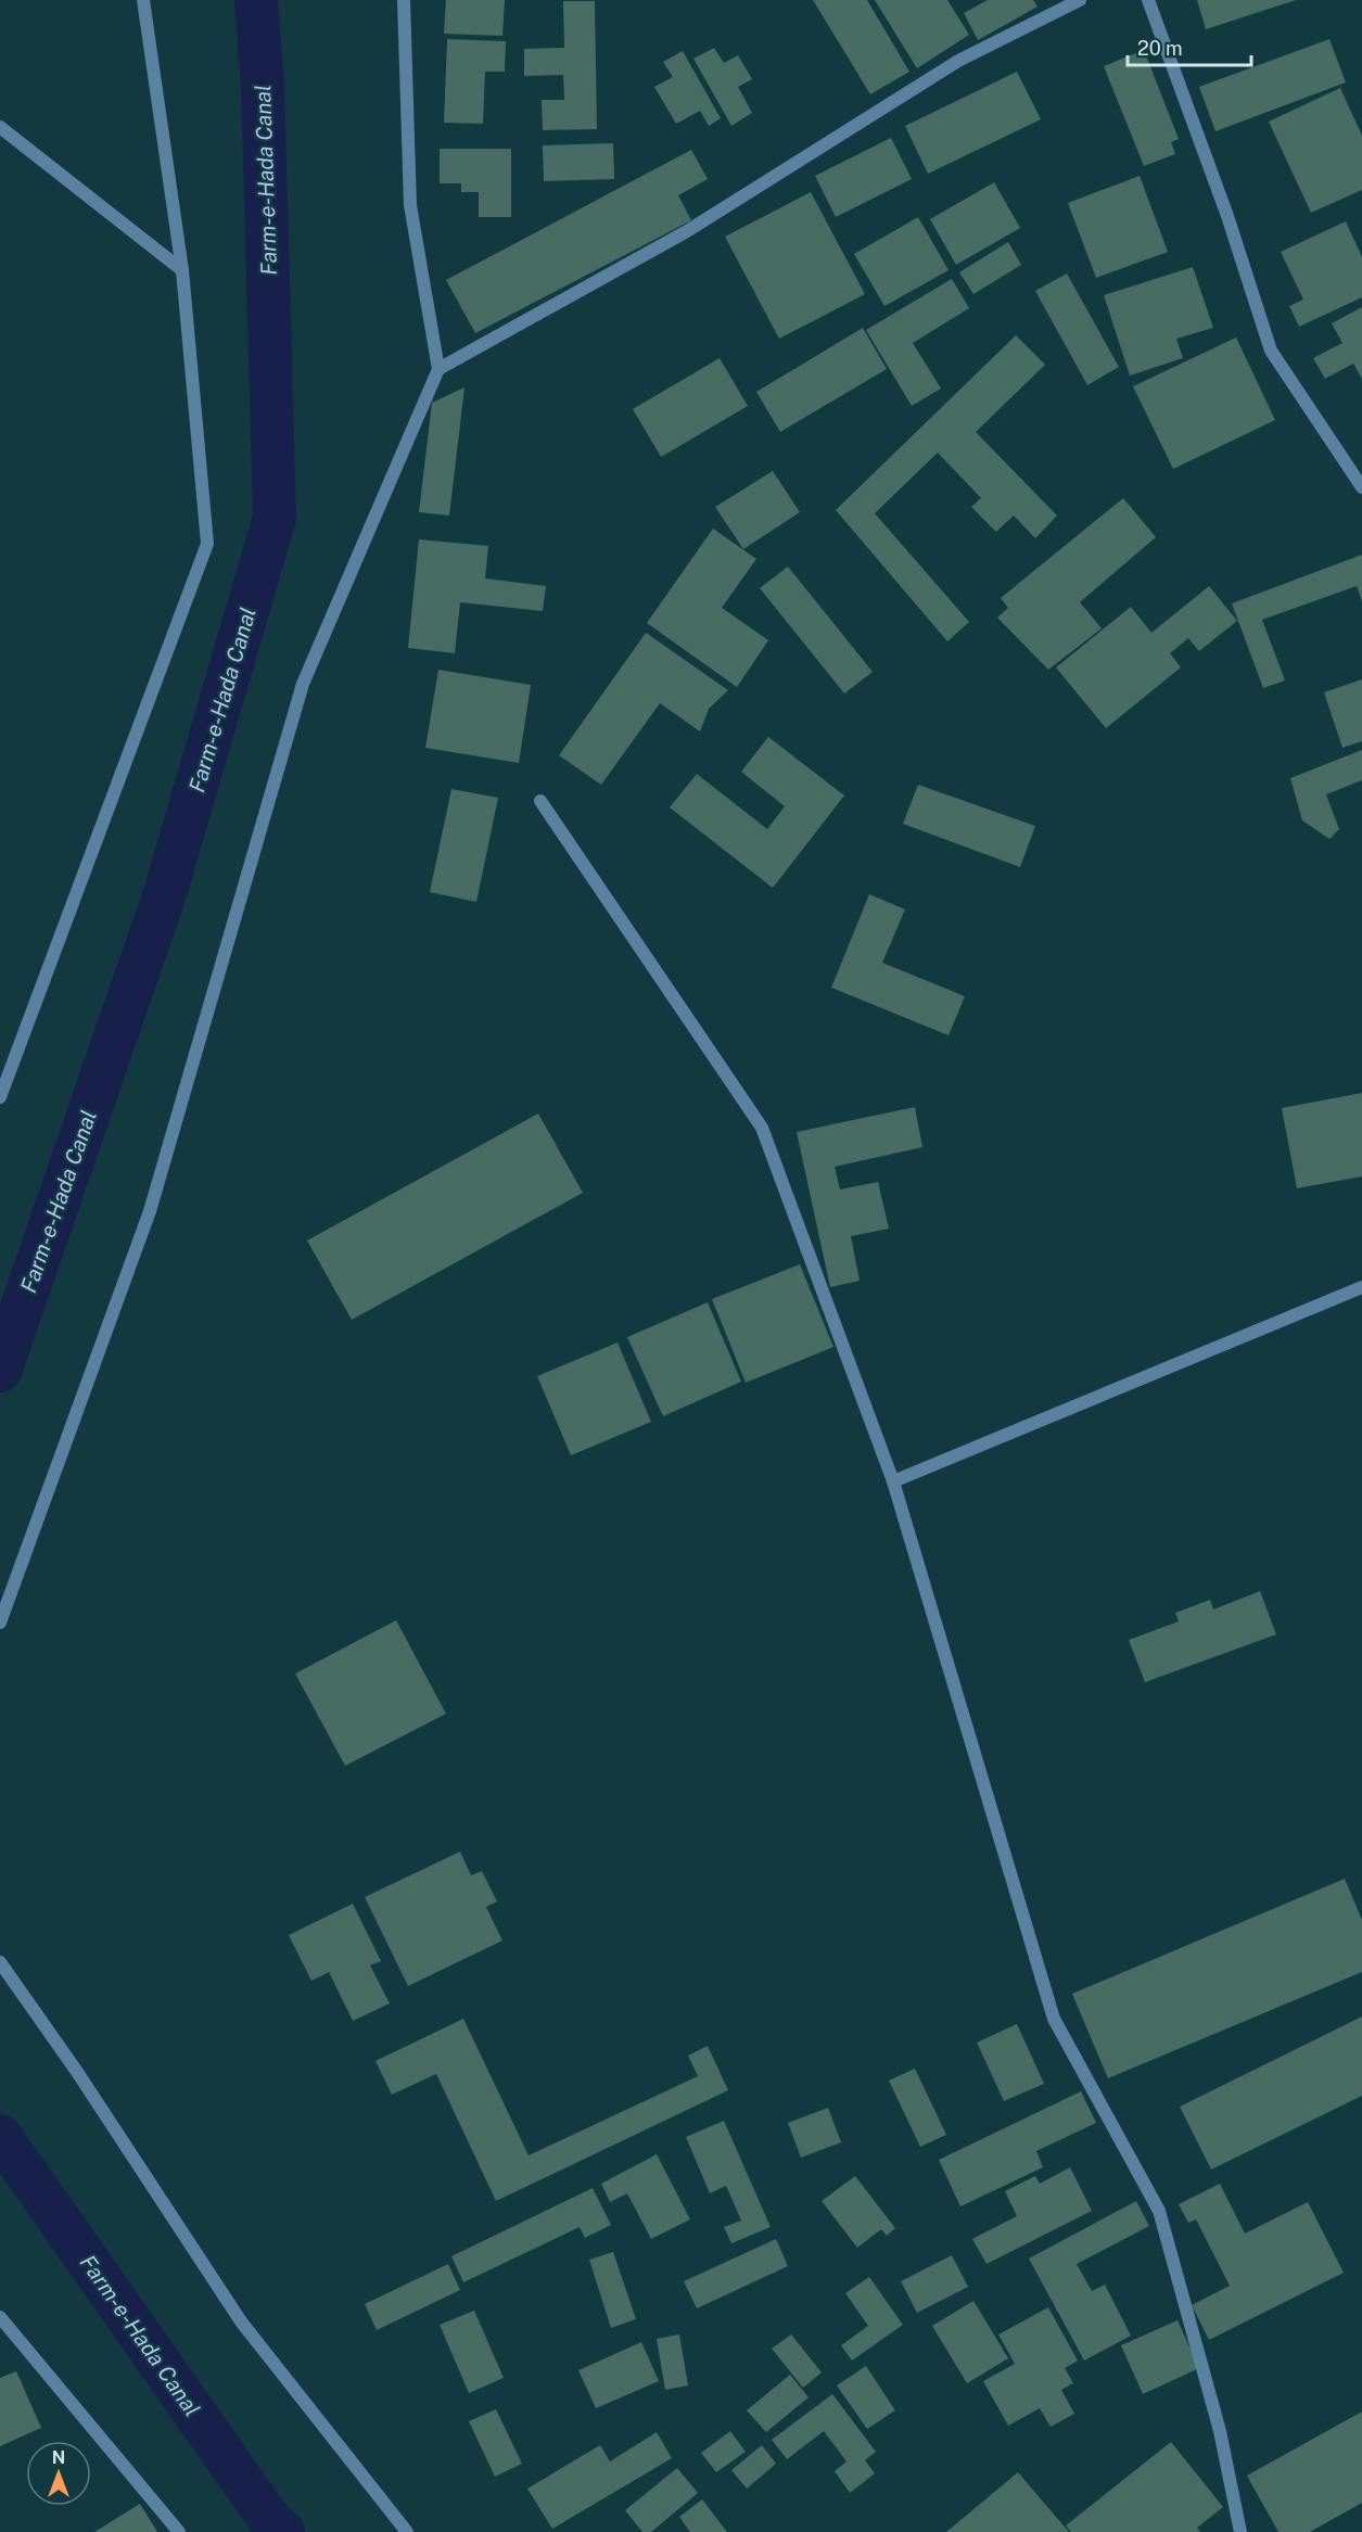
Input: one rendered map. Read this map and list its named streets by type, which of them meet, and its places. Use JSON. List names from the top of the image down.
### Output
{
  "water": ["Farm-e-Hada Canal"],
  "scale_bar": "20 m",
  "north": "top"
}
